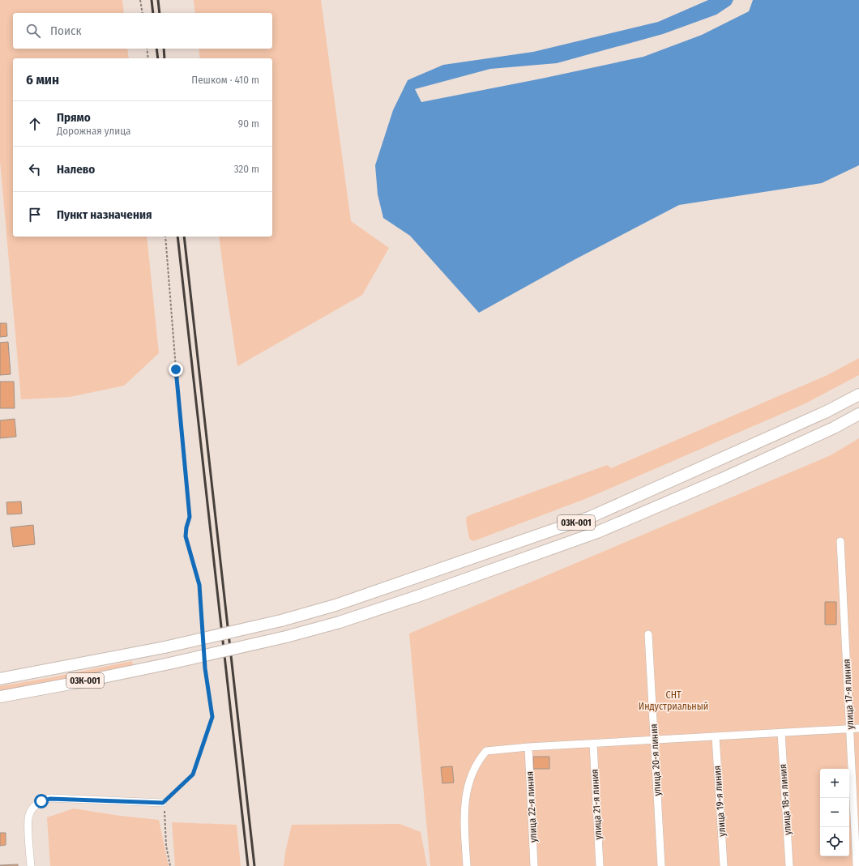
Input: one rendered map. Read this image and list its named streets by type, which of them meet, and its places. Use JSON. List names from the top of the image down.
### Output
{
  "streets": {
    "main road": ["03К-001"],
    "street": [
      "улица 17-я линия",
      "улица 20-я линия",
      "улица 18-я линия",
      "улица 19-я линия",
      "улица 21-я линия",
      "улица 22-я линия"
    ]
  },
  "parks": ["СНТ Индустриальный"],
  "page": {
    "search": "Поиск",
    "heading": ["6 мин", "Пешком · 410 m"],
    "list": [
      ["Прямо", "Дорожная улица", "90 m"],
      ["Налево", "320 m"],
      "Пункт назначения"
    ],
    "map_buttons": ["+", "−"]
  }
}
